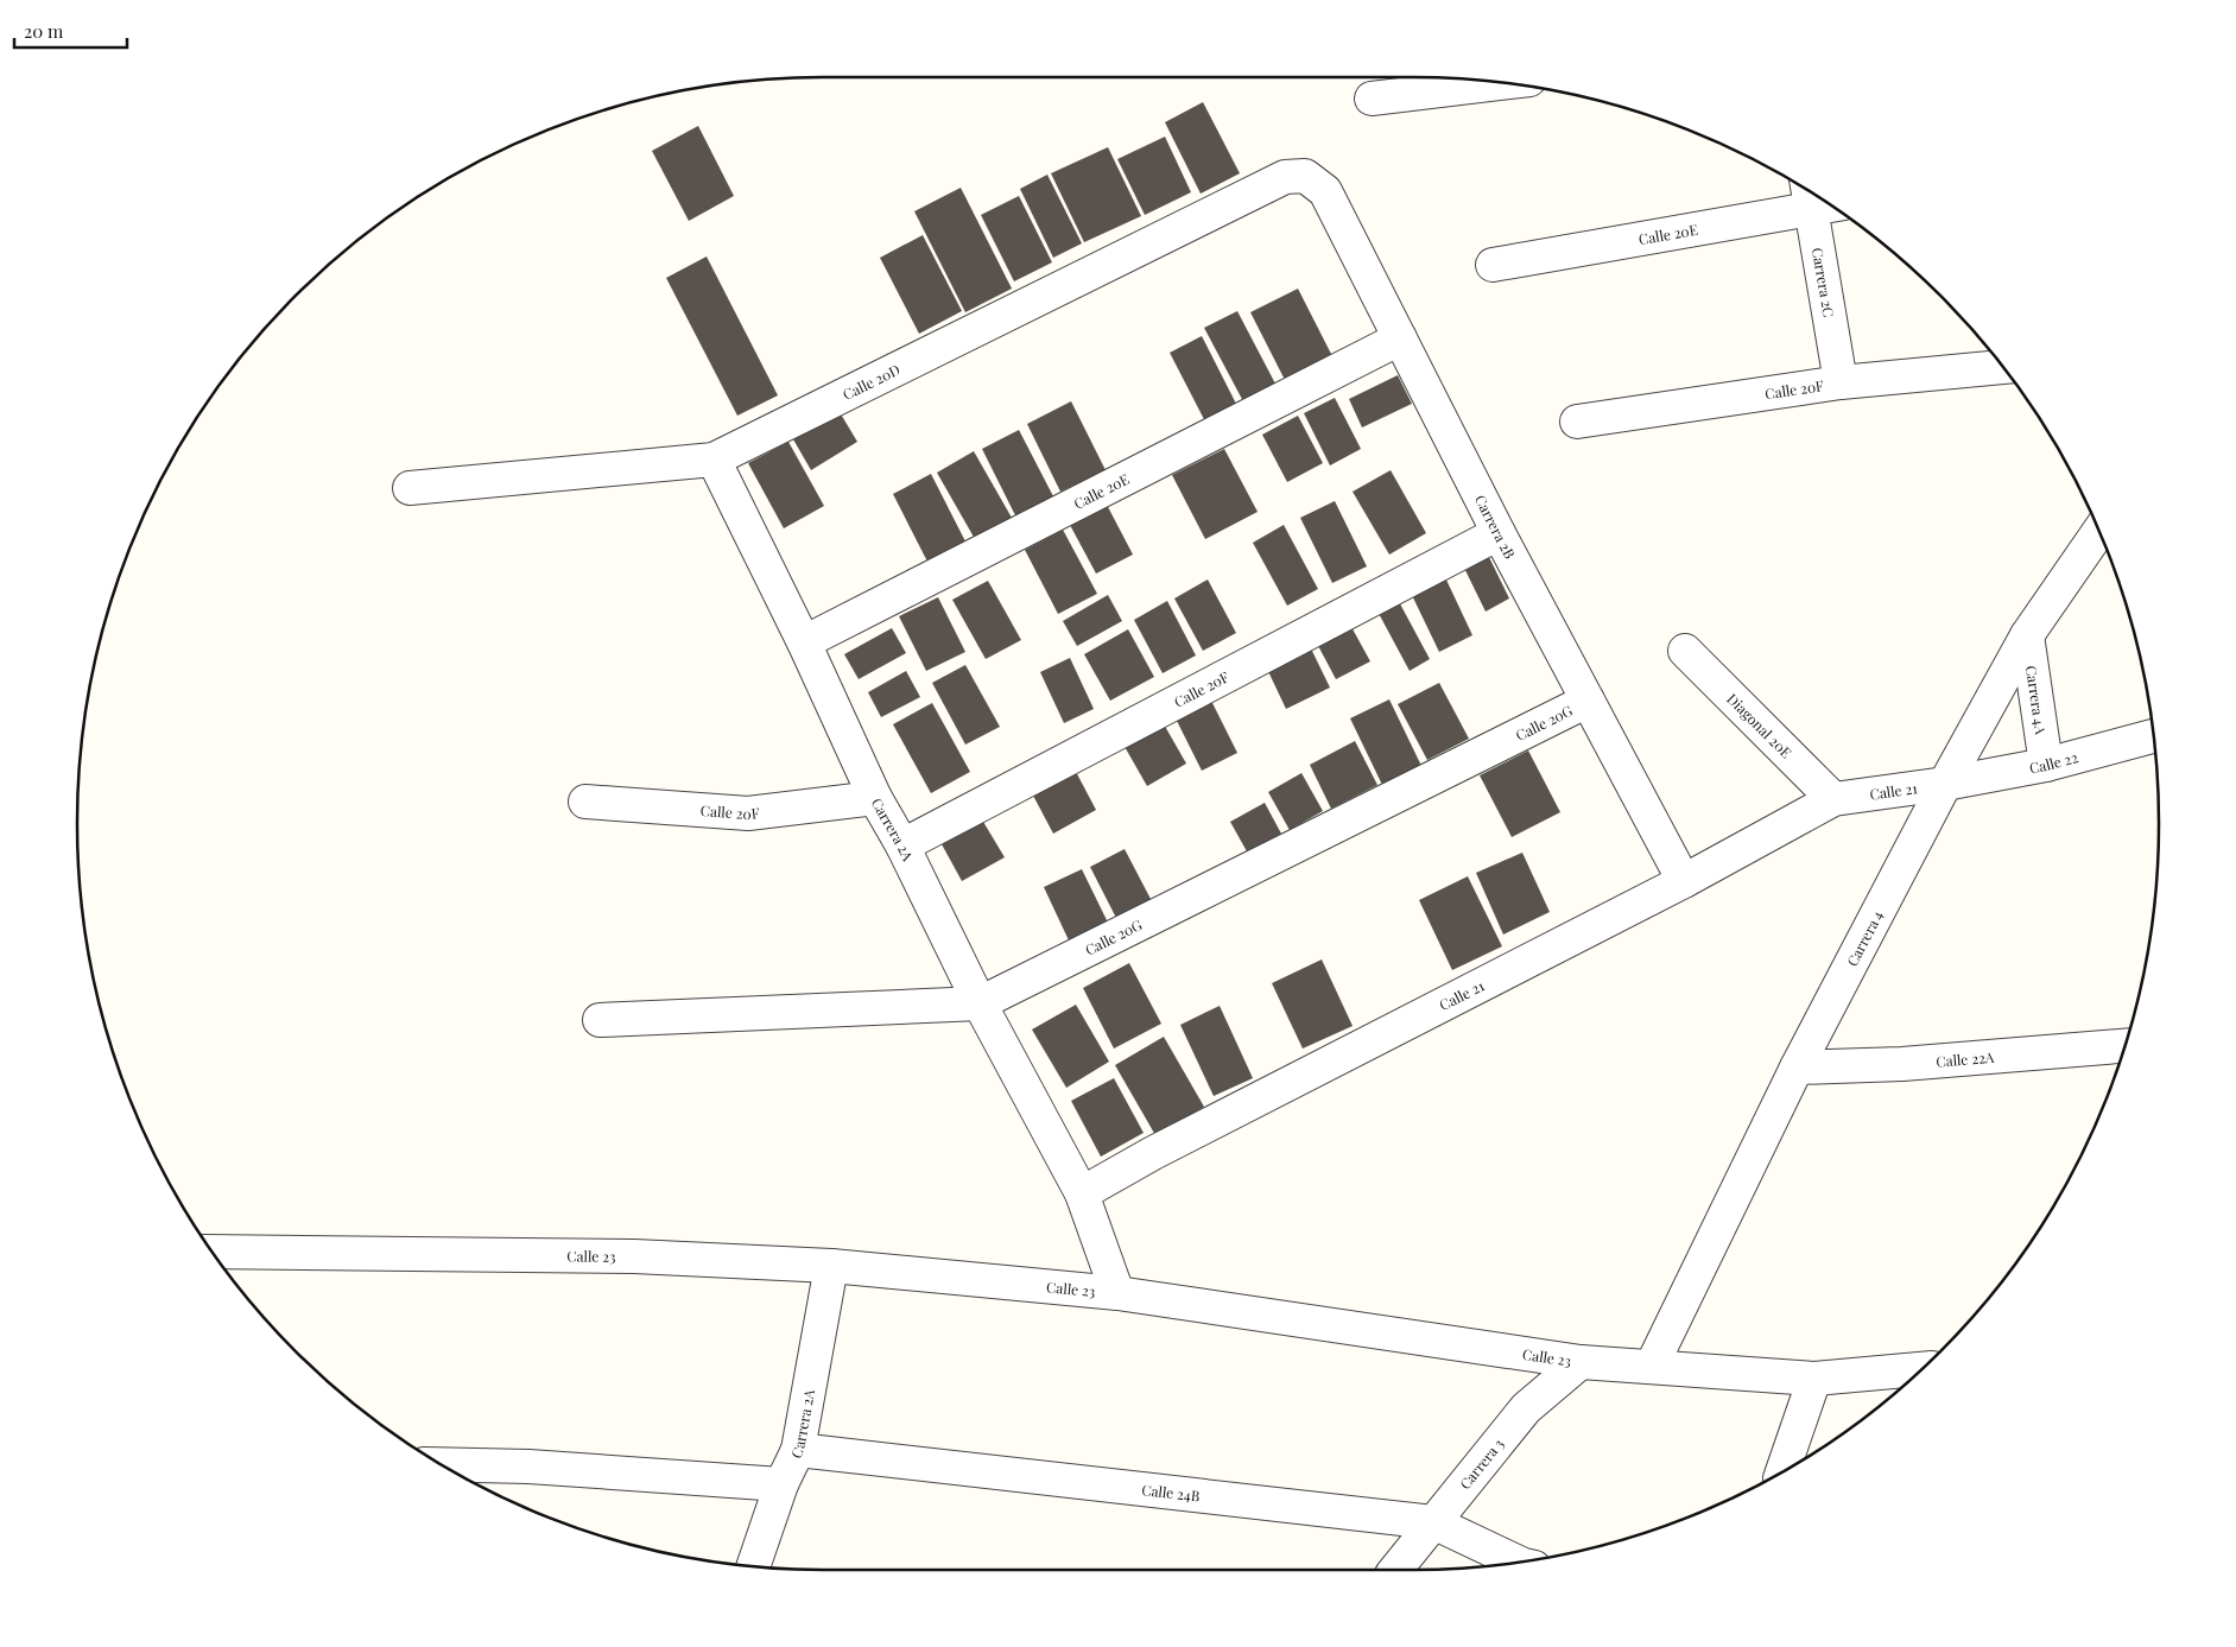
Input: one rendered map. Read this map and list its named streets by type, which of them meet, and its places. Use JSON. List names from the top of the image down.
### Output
{
  "streets": {
    "street": [
      "Calle 20E",
      "Carrera 2C",
      "Calle 20D",
      "Calle 20F",
      "Carrera 2B",
      "Carrera 4A",
      "Calle 20G",
      "Diagonal 20E",
      "Calle 22",
      "Calle 21",
      "Carrera 2A",
      "Carrera 4",
      "Calle 22A",
      "Calle 23",
      "Carrera 3",
      "Calle 24B"
    ]
  },
  "crossings": [
    ["Calle 20E", "Carrera 2C"],
    ["Calle 20E", "Carrera 2B"],
    ["Calle 20E", "Carrera 2A"],
    ["Carrera 2C", "Calle 20F"],
    ["Calle 20D", "Carrera 2B"],
    ["Calle 20D", "Carrera 2A"],
    ["Calle 20F", "Carrera 2B"],
    ["Calle 20F", "Carrera 2A"],
    ["Carrera 2B", "Calle 20G"],
    ["Carrera 2B", "Calle 21"],
    ["Carrera 4A", "Calle 22"],
    ["Carrera 4A", "Carrera 4"],
    ["Calle 20G", "Carrera 2A"],
    ["Diagonal 20E", "Calle 21"],
    ["Calle 22", "Calle 21"],
    ["Calle 22", "Carrera 4"],
    ["Calle 21", "Carrera 2A"],
    ["Calle 21", "Carrera 4"],
    ["Carrera 2A", "Calle 23"],
    ["Carrera 2A", "Calle 24B"],
    ["Carrera 4", "Calle 22A"],
    ["Carrera 4", "Calle 23"],
    ["Calle 23", "Carrera 3"],
    ["Carrera 3", "Calle 24B"]
  ],
  "scale_bar": "20 m"
}
